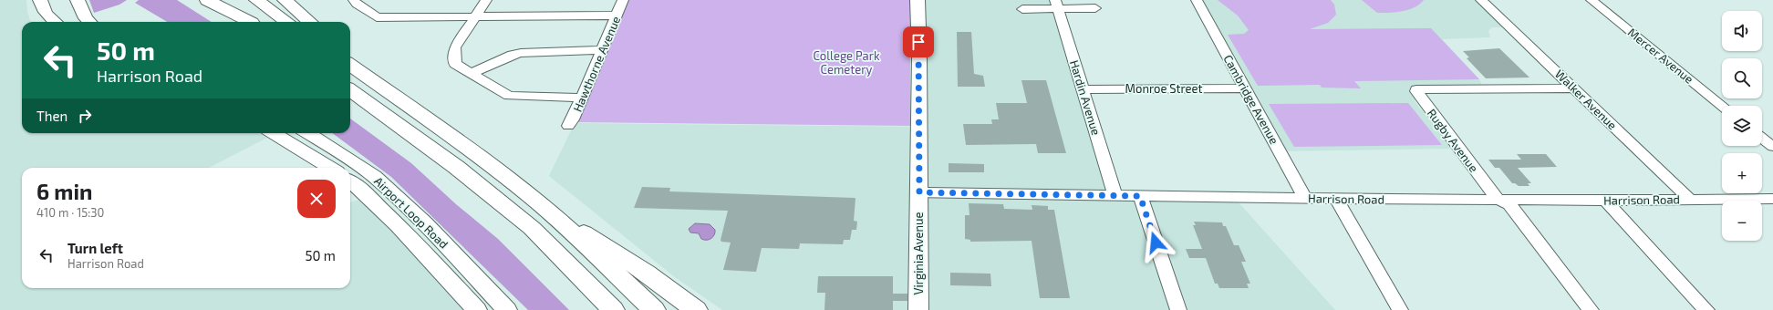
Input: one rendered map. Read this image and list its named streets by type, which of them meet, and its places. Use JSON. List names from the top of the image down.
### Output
{
  "streets": {
    "main road": ["Airport Loop Road", "Virginia Avenue"],
    "street": [
      "Mercer Avenue",
      "Hawthorne Avenue",
      "Monroe Street",
      "Hardin Avenue",
      "Cambridge Avenue",
      "Walker Avenue",
      "Rugby Avenue",
      "Harrison Road"
    ]
  },
  "crossings": [
    ["Monroe Street", "Hardin Avenue"],
    ["Monroe Street", "Cambridge Avenue"],
    ["Hardin Avenue", "Harrison Road"],
    ["Cambridge Avenue", "Harrison Road"],
    ["Walker Avenue", "Rugby Avenue"],
    ["Walker Avenue", "Harrison Road"],
    ["Rugby Avenue", "Harrison Road"],
    ["Harrison Road", "Virginia Avenue"]
  ],
  "parks": ["College Park Cemetery"],
  "page": {
    "map_buttons": ["+", "−"],
    "turn": ["50 m", "Harrison Road"],
    "then": "Then",
    "heading": ["6 min", "410 m · 15:30"],
    "list": [
      {
        "name": "Turn left",
        "note": "Harrison Road",
        "value": "50 m"
      }
    ]
  }
}
